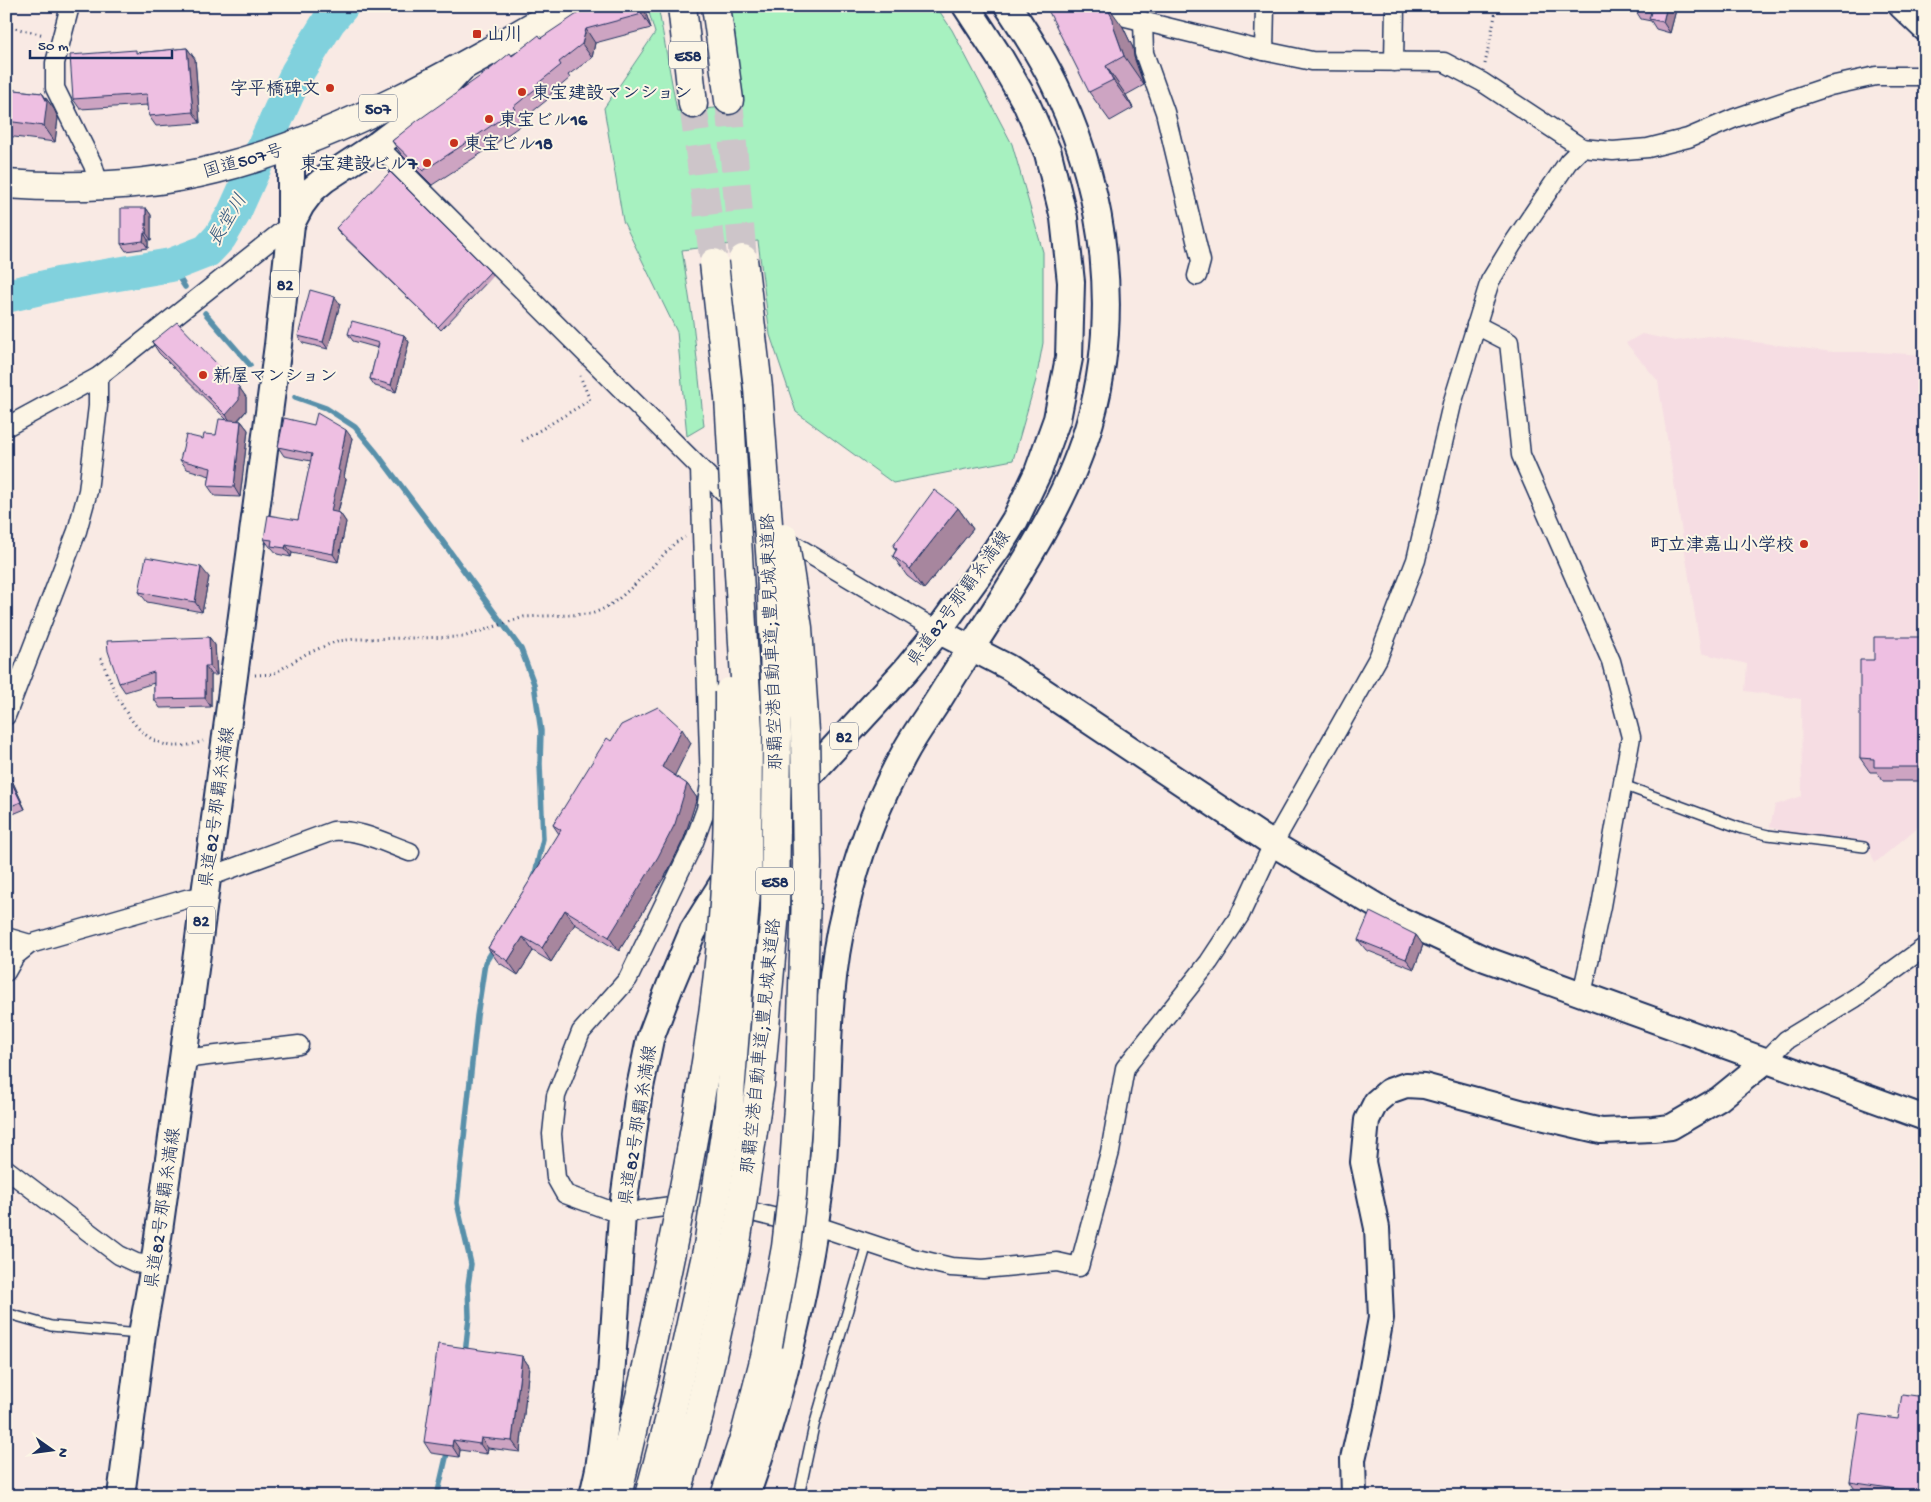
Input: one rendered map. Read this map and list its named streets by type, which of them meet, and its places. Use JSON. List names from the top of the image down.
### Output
{
  "streets": {
    "highway": [
      "E58",
      "507",
      "国道507号",
      "那覇空港自動車道;豊見城東道路"
    ],
    "main road": ["82", "県道82号那覇糸満線"]
  },
  "crossings": [
    ["国道507号", "県道82号那覇糸満線"]
  ],
  "water": ["長堂川"],
  "places": {
    "transit": ["山川"],
    "other": [
      "字平橋碑文",
      "東宝建設マンション",
      "東宝ビル16",
      "東宝ビル18",
      "東宝建設ビル7",
      "新屋マンション",
      "町立津嘉山小学校"
    ]
  },
  "scale_bar": "50 m",
  "north": "right"
}
